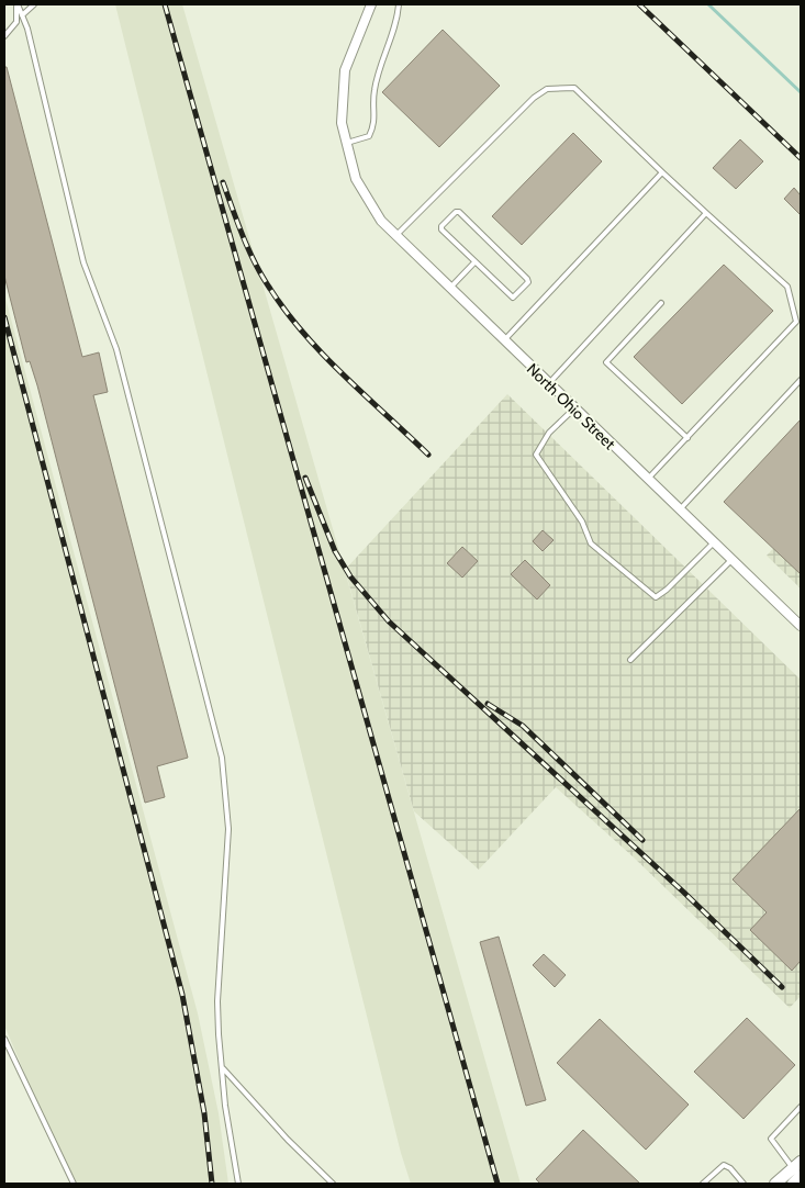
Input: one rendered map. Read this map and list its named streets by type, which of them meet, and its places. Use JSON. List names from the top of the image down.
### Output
{
  "streets": {
    "street": ["North Ohio Street"]
  }
}
